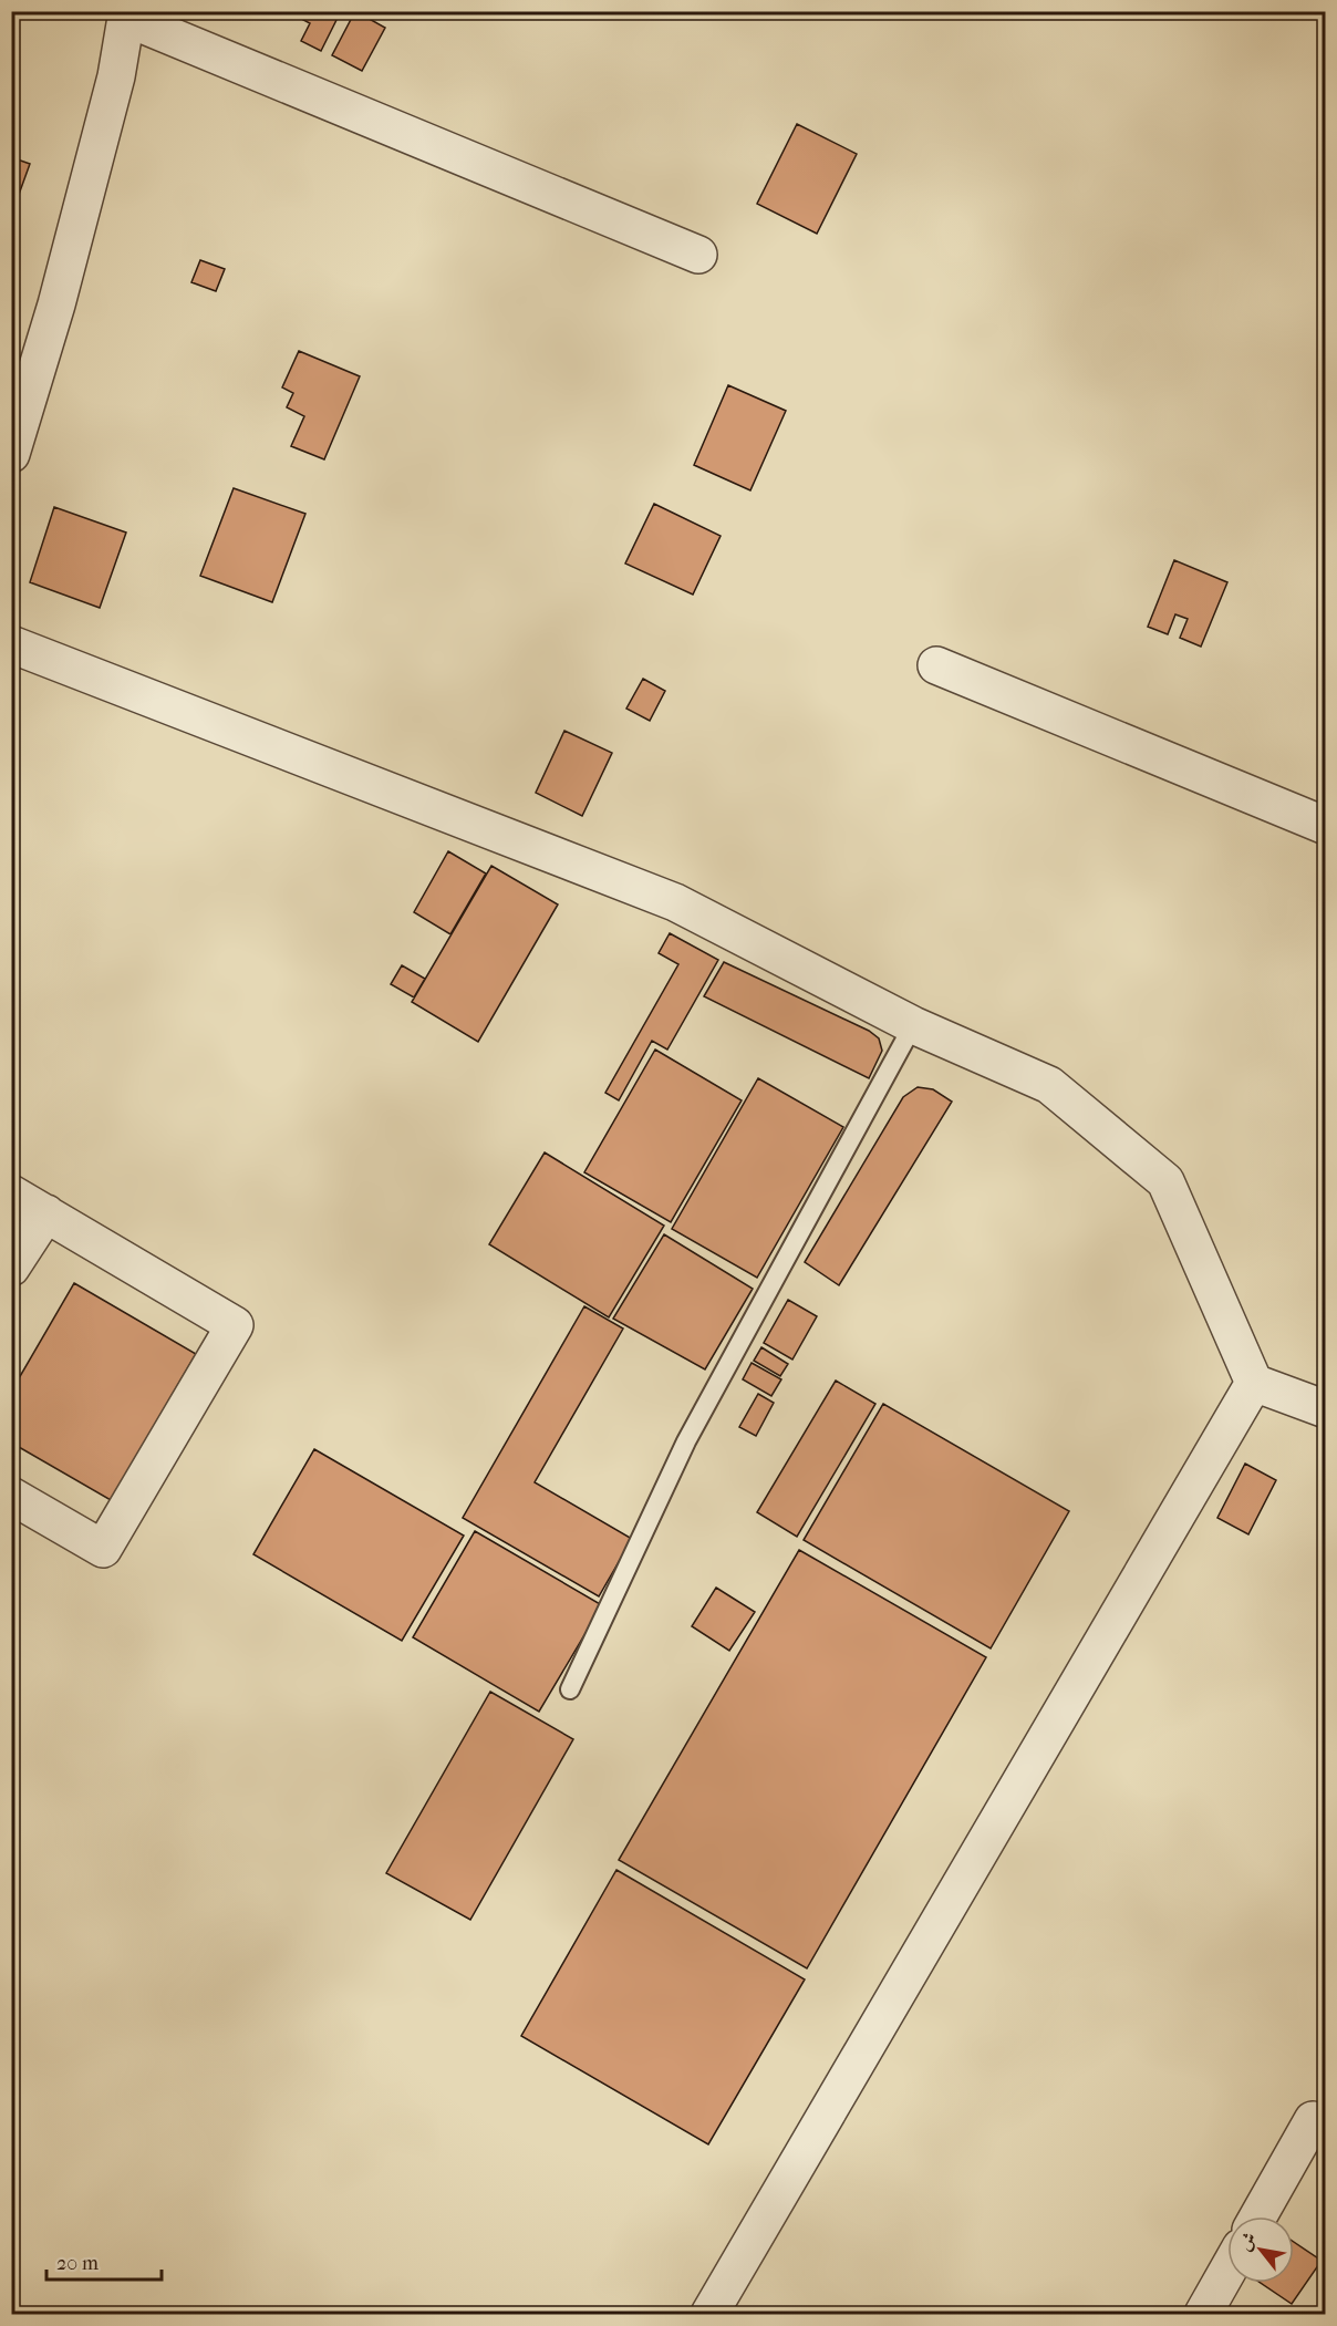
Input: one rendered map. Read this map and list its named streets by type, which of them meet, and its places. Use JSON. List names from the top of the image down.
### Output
{
  "scale_bar": "20 m",
  "north": "top left"
}
